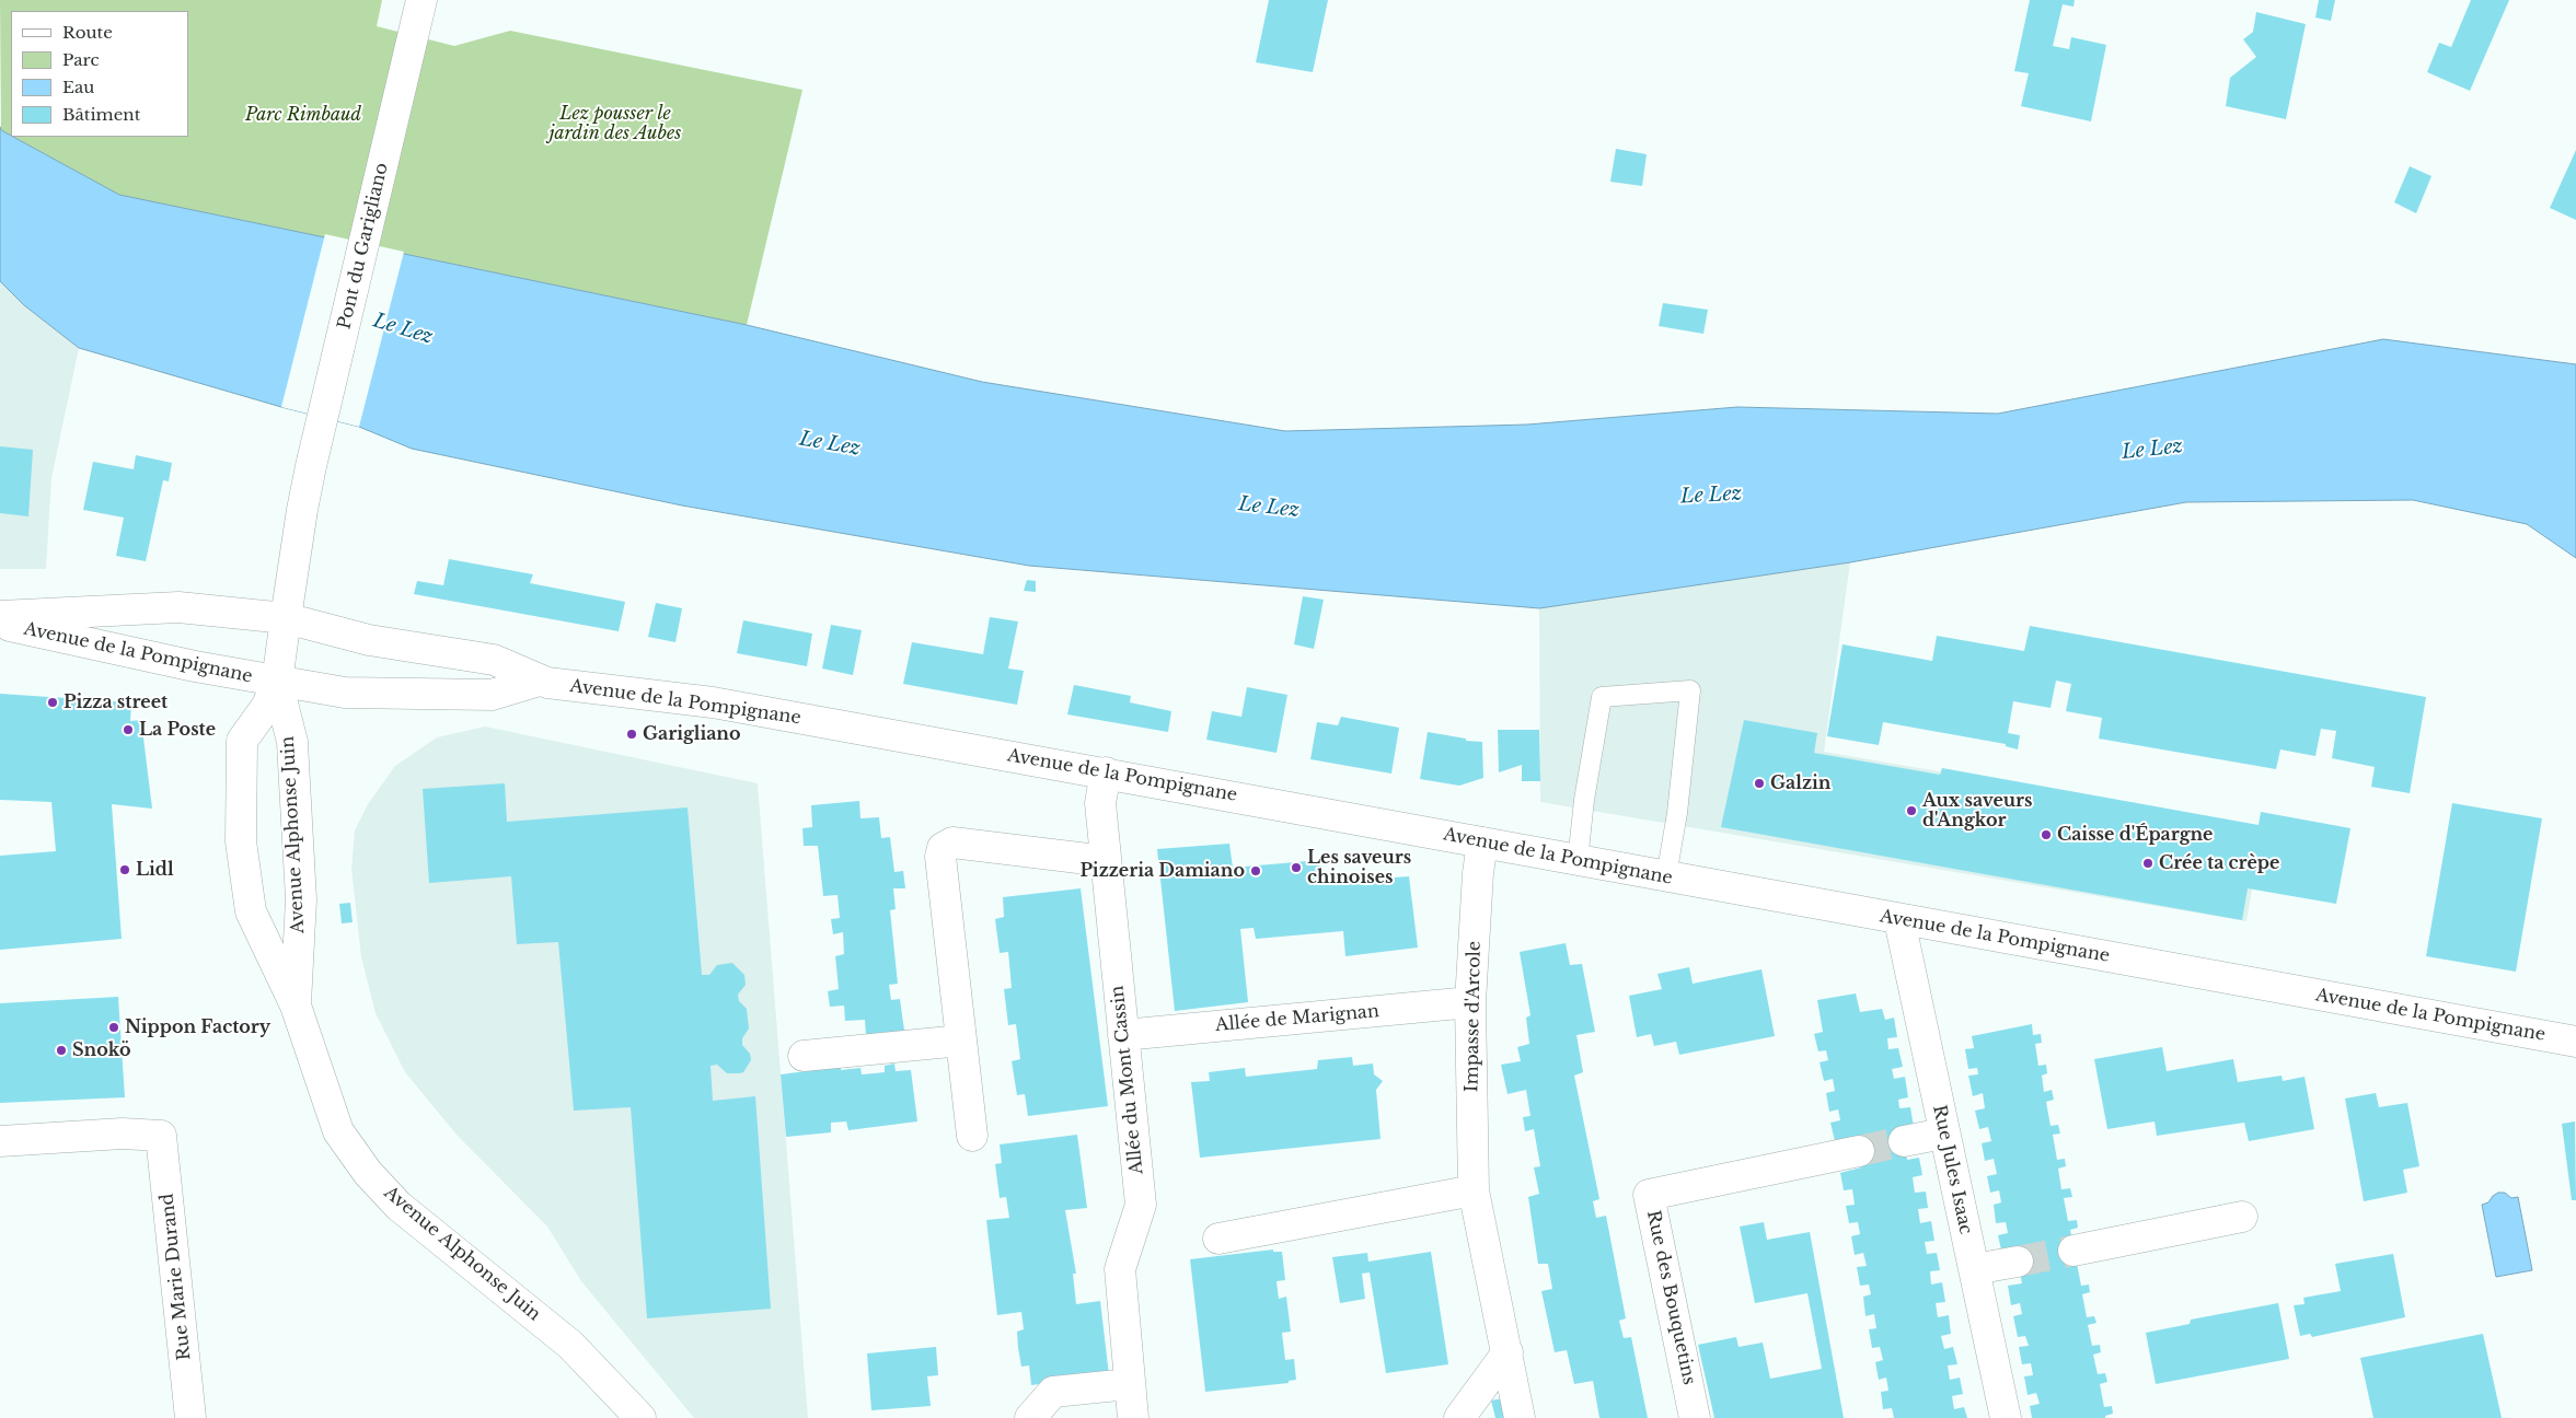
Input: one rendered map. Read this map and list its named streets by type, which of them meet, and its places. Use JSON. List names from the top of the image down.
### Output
{
  "streets": {
    "street": [
      "Pont du Garigliano",
      "Avenue de la Pompignane",
      "Avenue Alphonse Juin",
      "Impasse d'Arcole",
      "Allée de Marignan",
      "Allée du Mont Cassin",
      "Rue Jules Isaac",
      "Rue Marie Durand",
      "Rue des Bouquetins"
    ]
  },
  "crossings": [
    ["Pont du Garigliano", "Avenue de la Pompignane"],
    ["Avenue de la Pompignane", "Avenue Alphonse Juin"],
    ["Avenue de la Pompignane", "Impasse d'Arcole"],
    ["Avenue de la Pompignane", "Allée du Mont Cassin"],
    ["Avenue de la Pompignane", "Rue Jules Isaac"],
    ["Impasse d'Arcole", "Allée de Marignan"],
    ["Allée de Marignan", "Allée du Mont Cassin"]
  ],
  "water": ["Le Lez"],
  "parks": ["Lez pousser le jardin des Aubes", "Parc Rimbaud"],
  "places": [
    "Pizza street",
    "La Poste",
    "Garigliano",
    "Galzin",
    "Aux saveurs d'Angkor",
    "Caisse d'Épargne",
    "Crée ta crèpe",
    "Les saveurs chinoises",
    "Lidl",
    "Pizzeria Damiano",
    "Nippon Factory",
    "Snokö"
  ],
  "legend": [
    "Route",
    "Parc",
    "Eau",
    "Bâtiment"
  ]
}
